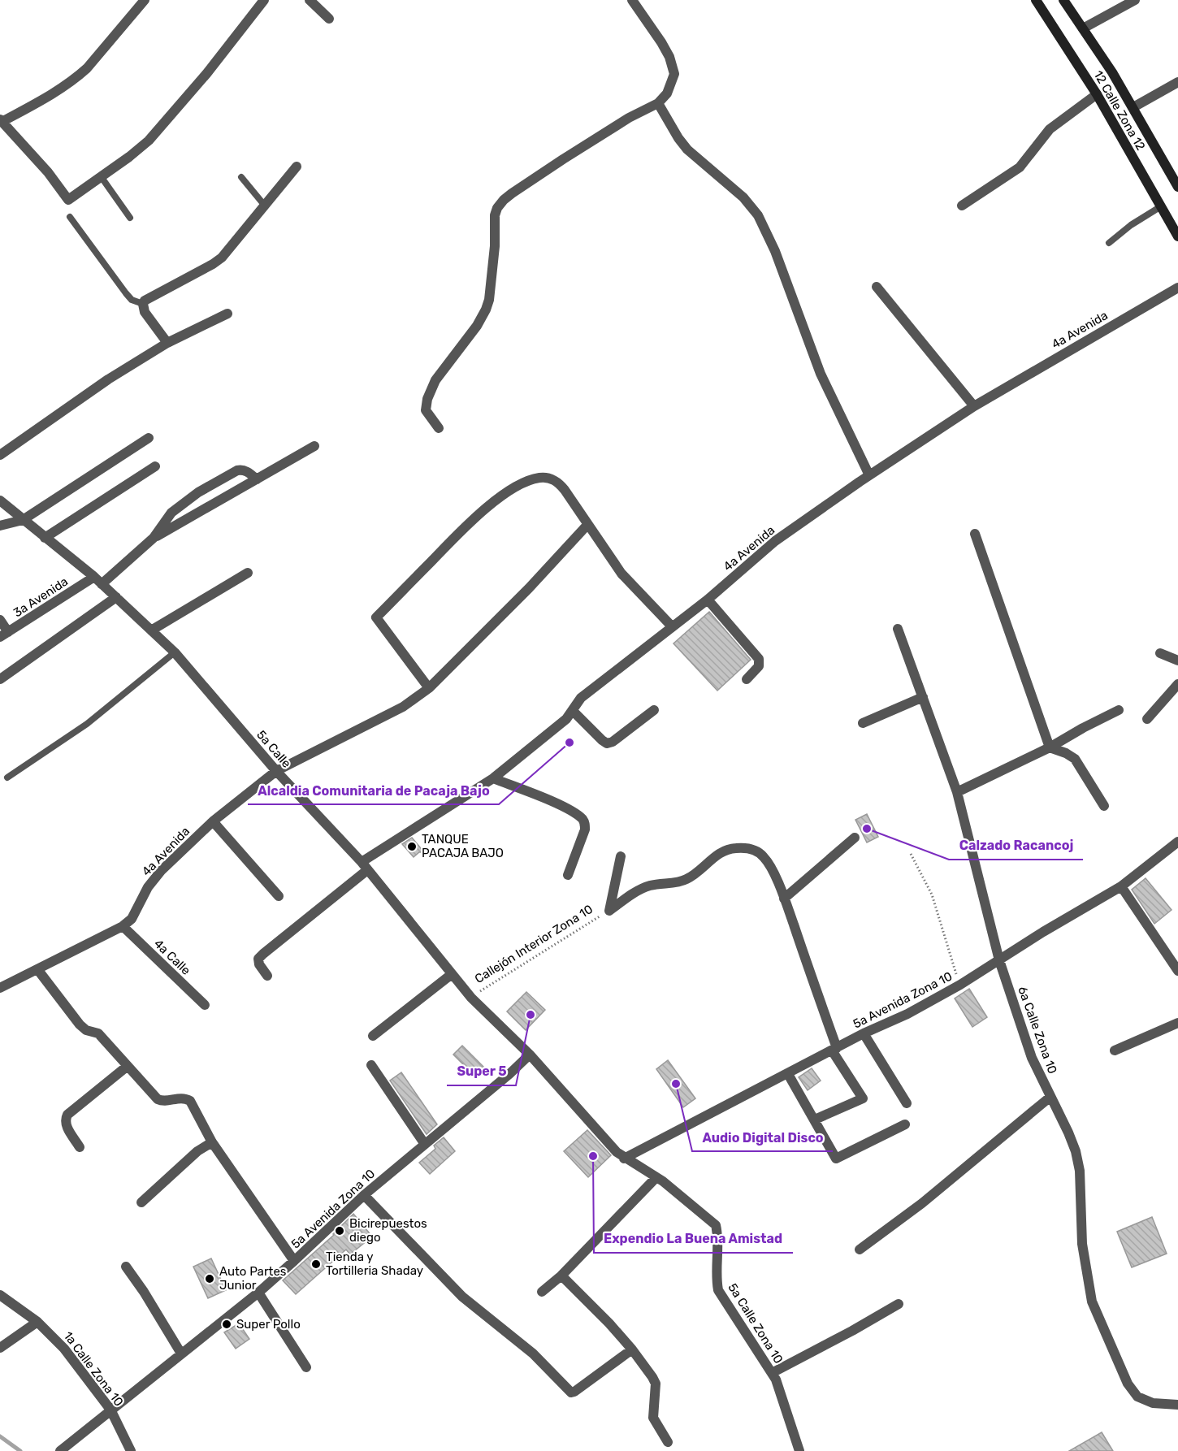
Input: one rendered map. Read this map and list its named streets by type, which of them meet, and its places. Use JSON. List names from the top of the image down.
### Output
{
  "streets": {
    "street": [
      "12 Calle Zona 12",
      "4a Avenida",
      "3a Avenida",
      "5a Calle",
      "Callejón Interior Zona 10",
      "4a Calle",
      "5a Avenida Zona 10",
      "6a Calle Zona 10",
      "5a Calle Zona 10",
      "1a Calle Zona 10"
    ]
  },
  "crossings": [
    ["4a Avenida", "5a Calle"],
    ["4a Avenida", "4a Calle"],
    ["3a Avenida", "5a Calle"],
    ["5a Calle", "Callejón Interior Zona 10"],
    ["5a Calle", "5a Avenida Zona 10"],
    ["5a Calle", "5a Calle Zona 10"],
    ["Callejón Interior Zona 10", "5a Avenida Zona 10"],
    ["5a Avenida Zona 10", "6a Calle Zona 10"],
    ["5a Avenida Zona 10", "5a Calle Zona 10"],
    ["5a Avenida Zona 10", "1a Calle Zona 10"]
  ],
  "places": [
    "Alcaldia Comunitaria de Pacaja Bajo",
    "Calzado Racancoj",
    "TANQUE PACAJA BAJO",
    "Super 5",
    "Audio Digital Disco",
    "Expendio La Buena Amistad",
    "Bicirepuestos diego",
    "Tienda y Tortilleria Shaday",
    "Auto Partes Junior",
    "Super Pollo"
  ]
}
